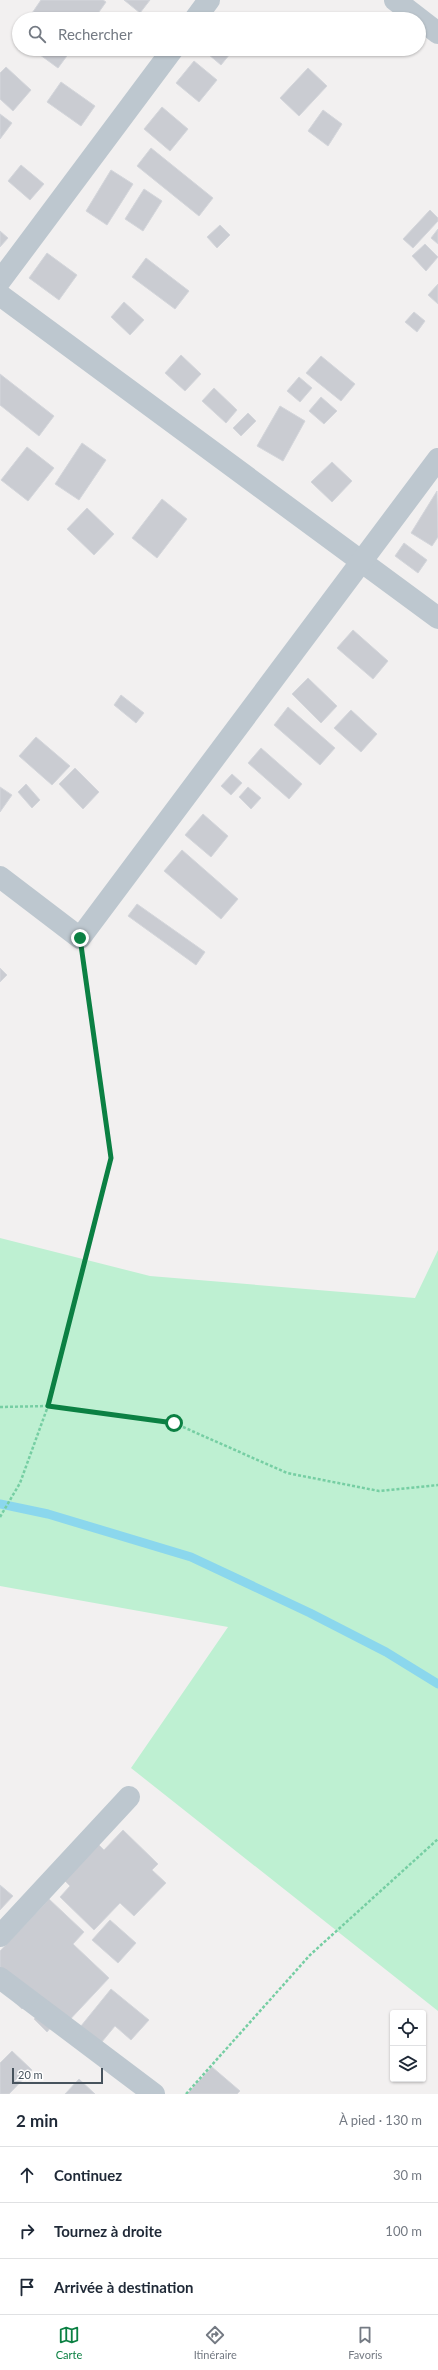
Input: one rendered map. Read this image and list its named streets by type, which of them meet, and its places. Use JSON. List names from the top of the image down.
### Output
{
  "scale_bar": "20 m",
  "page": {
    "search": "Rechercher",
    "scale": "20 m",
    "heading": ["2 min", "À pied · 130 m"],
    "list": [
      ["Continuez", "30 m"],
      ["Tournez à droite", "100 m"],
      "Arrivée à destination"
    ],
    "nav": ["Carte", "Itinéraire", "Favoris"]
  }
}
